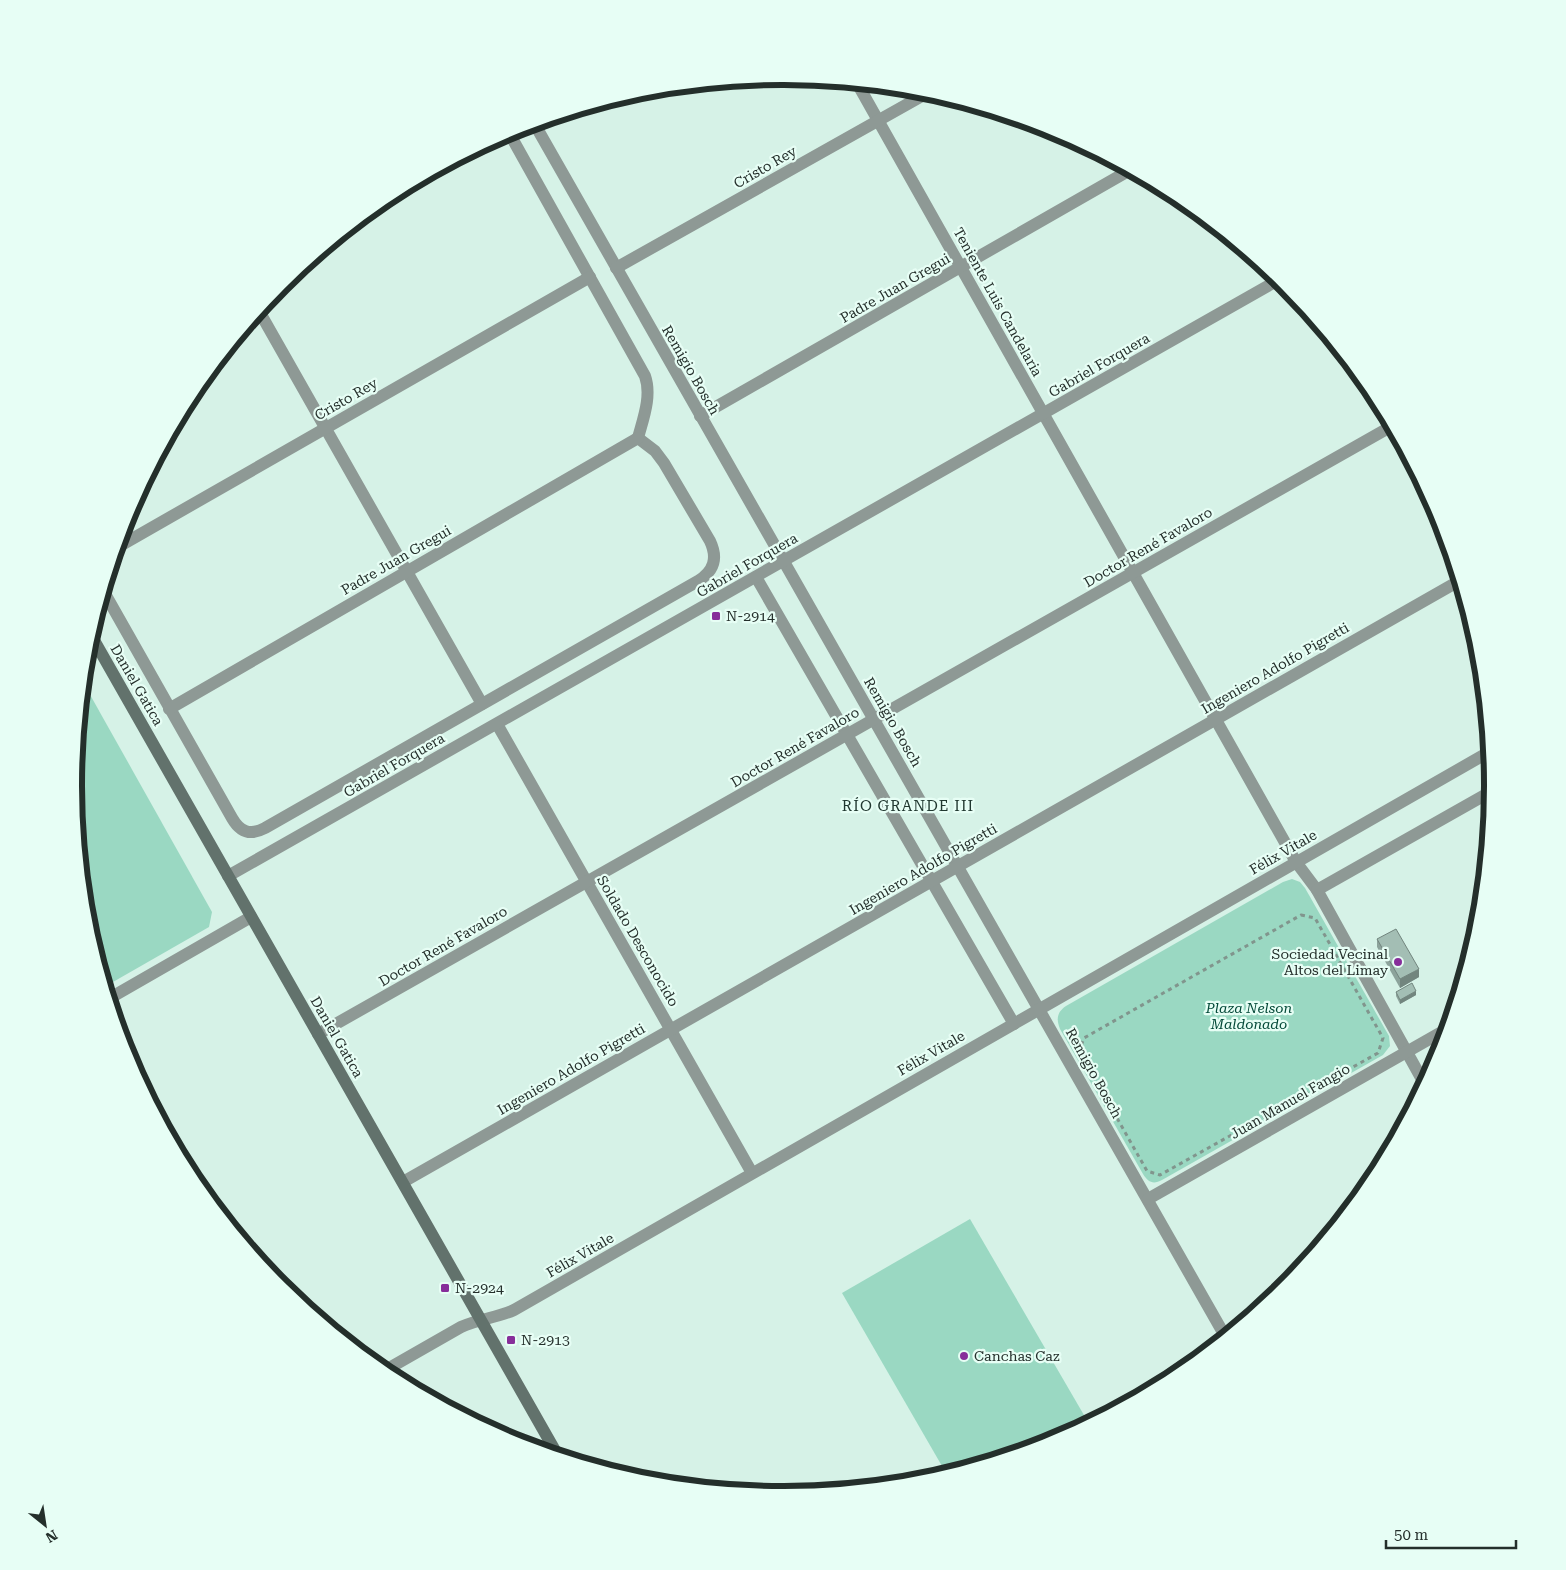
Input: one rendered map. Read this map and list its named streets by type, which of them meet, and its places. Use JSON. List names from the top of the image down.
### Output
{
  "streets": {
    "main road": ["Daniel Gatica"],
    "street": [
      "Cristo Rey",
      "Padre Juan Gregui",
      "Teniente Luis Candelaria",
      "Gabriel Forquera",
      "Remigio Bosch",
      "Doctor René Favaloro",
      "Ingeniero Adolfo Pigretti",
      "Félix Vitale",
      "Soldado Desconocido",
      "Juan Manuel Fangio"
    ]
  },
  "crossings": [
    ["Cristo Rey", "Teniente Luis Candelaria"],
    ["Cristo Rey", "Remigio Bosch"],
    ["Padre Juan Gregui", "Teniente Luis Candelaria"],
    ["Padre Juan Gregui", "Gabriel Forquera"],
    ["Padre Juan Gregui", "Remigio Bosch"],
    ["Padre Juan Gregui", "Daniel Gatica"],
    ["Teniente Luis Candelaria", "Gabriel Forquera"],
    ["Teniente Luis Candelaria", "Doctor René Favaloro"],
    ["Teniente Luis Candelaria", "Ingeniero Adolfo Pigretti"],
    ["Teniente Luis Candelaria", "Félix Vitale"],
    ["Teniente Luis Candelaria", "Juan Manuel Fangio"],
    ["Gabriel Forquera", "Remigio Bosch"],
    ["Gabriel Forquera", "Daniel Gatica"],
    ["Gabriel Forquera", "Soldado Desconocido"],
    ["Remigio Bosch", "Doctor René Favaloro"],
    ["Remigio Bosch", "Ingeniero Adolfo Pigretti"],
    ["Remigio Bosch", "Félix Vitale"],
    ["Remigio Bosch", "Juan Manuel Fangio"],
    ["Doctor René Favaloro", "Daniel Gatica"],
    ["Doctor René Favaloro", "Soldado Desconocido"],
    ["Ingeniero Adolfo Pigretti", "Daniel Gatica"],
    ["Ingeniero Adolfo Pigretti", "Soldado Desconocido"],
    ["Daniel Gatica", "Félix Vitale"],
    ["Félix Vitale", "Soldado Desconocido"]
  ],
  "districts": ["RÍO GRANDE III"],
  "parks": ["Plaza Nelson Maldonado"],
  "places": {
    "transit": ["N-2914", "N-2924", "N-2913"],
    "other": ["Sociedad Vecinal Altos del Limay", "Canchas Caz"]
  },
  "scale_bar": "50 m",
  "north": "bottom right"
}
